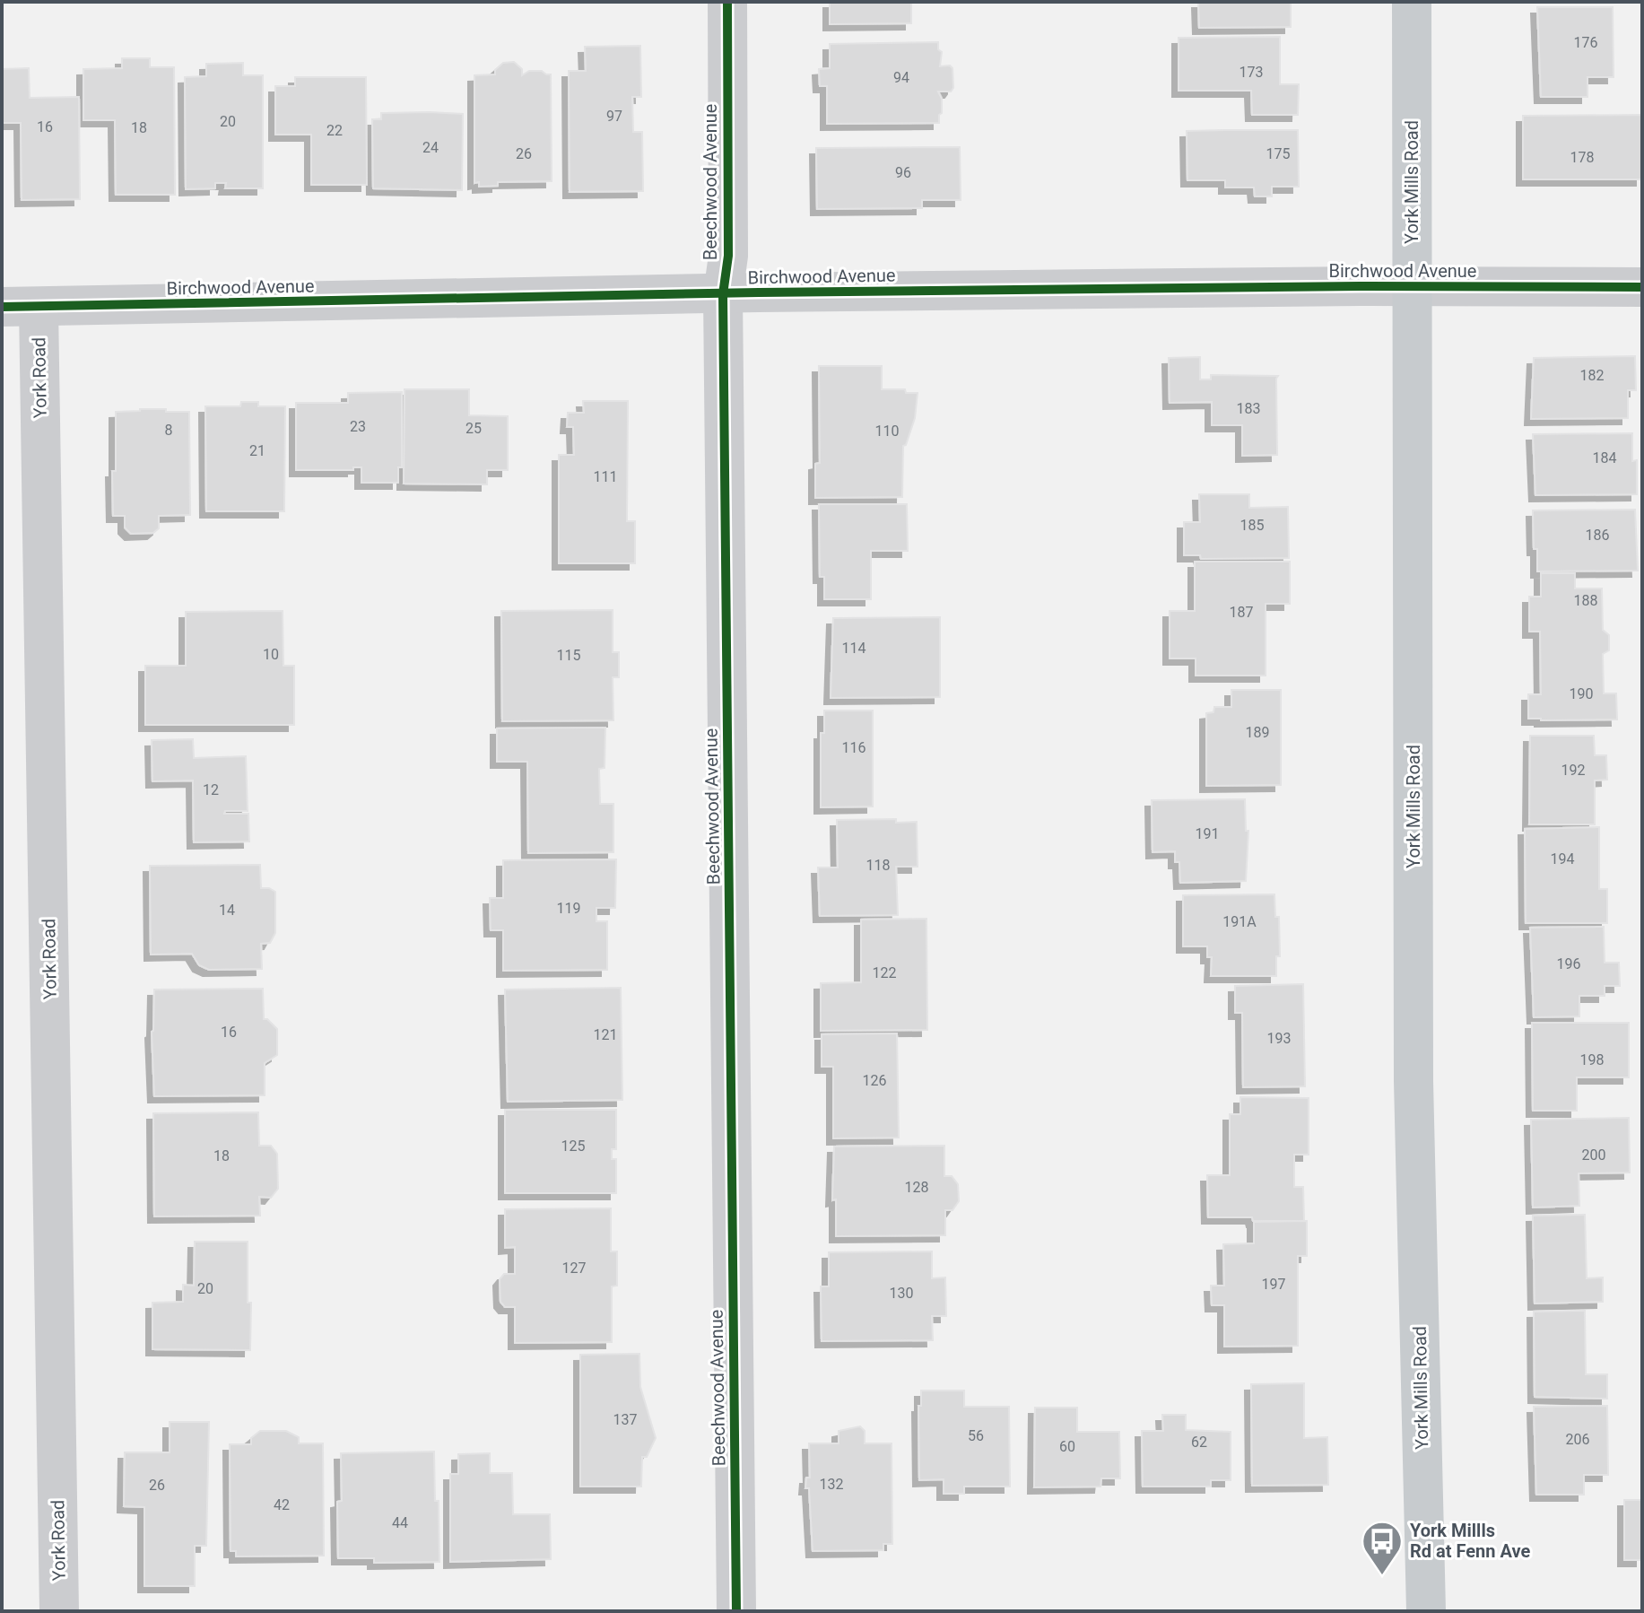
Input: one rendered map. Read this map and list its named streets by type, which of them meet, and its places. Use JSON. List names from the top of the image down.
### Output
{
  "streets": {
    "main road": ["York Mills Road"],
    "street": ["Beechwood Avenue", "Birchwood Avenue", "York Road"]
  },
  "crossings": [
    ["Beechwood Avenue", "Birchwood Avenue"],
    ["York Mills Road", "Birchwood Avenue"],
    ["Birchwood Avenue", "York Road"]
  ],
  "places": {
    "bus stop": ["York Millls Rd at Fenn Ave"]
  },
  "house_numbers": [
    "176",
    "173",
    "94",
    "97",
    "20",
    "16",
    "18",
    "22",
    "24",
    "26",
    "175",
    "178",
    "96",
    "182",
    "183",
    "23",
    "25",
    "8",
    "110",
    "21",
    "184",
    "111",
    "185",
    "186",
    "188",
    "187",
    "114",
    "10",
    "115",
    "190",
    "189",
    "116",
    "192",
    "12",
    "191",
    "194",
    "118",
    "119",
    "14",
    "191A",
    "196",
    "122",
    "16",
    "121",
    "193",
    "198",
    "126",
    "125",
    "200",
    "18",
    "128",
    "127",
    "197",
    "20",
    "130",
    "137",
    "56",
    "206",
    "62",
    "60",
    "132",
    "26",
    "42",
    "44"
  ]
}
